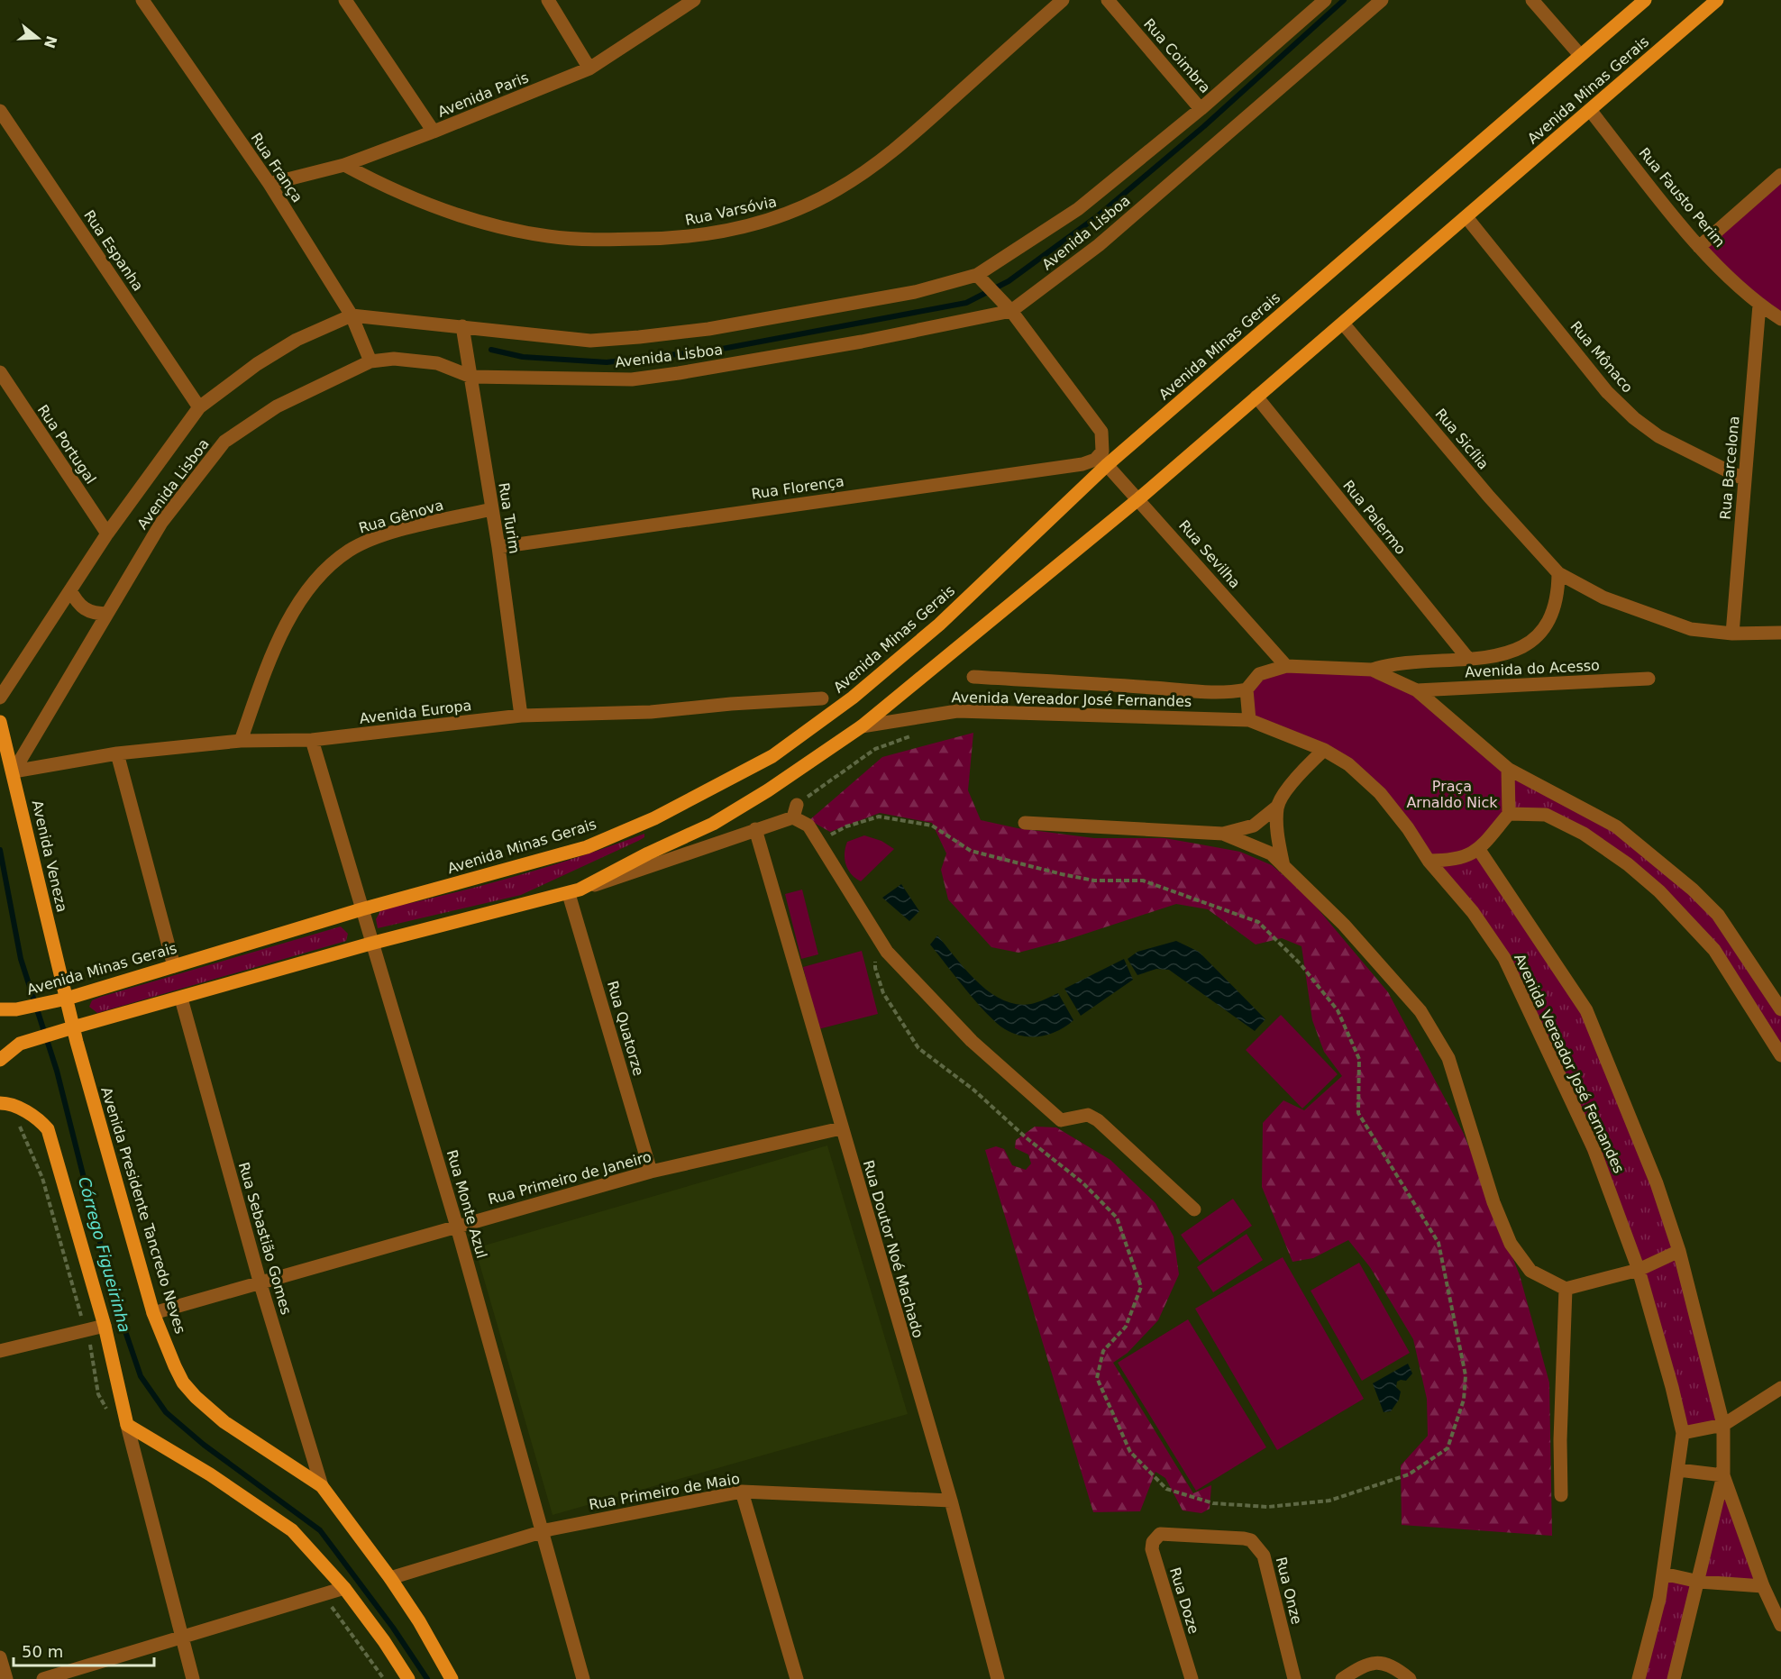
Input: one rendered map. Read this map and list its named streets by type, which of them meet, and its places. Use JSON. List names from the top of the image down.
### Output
{
  "streets": {
    "main road": ["Avenida Minas Gerais", "Avenida Veneza", "Avenida Presidente Tancredo Neves"],
    "street": [
      "Rua Coimbra",
      "Avenida Paris",
      "Rua França",
      "Rua Fausto Perim",
      "Rua Varsóvia",
      "Avenida Lisboa",
      "Rua Espanha",
      "Rua Mônaco",
      "Rua Sicília",
      "Rua Portugal",
      "Rua Barcelona",
      "Rua Florença",
      "Rua Gênova",
      "Rua Palermo",
      "Rua Turim",
      "Rua Sevilha",
      "Avenida do Acesso",
      "Avenida Vereador José Fernandes",
      "Avenida Europa",
      "Rua Quatorze",
      "Rua Primeiro de Janeiro",
      "Rua Monte Azul",
      "Rua Sebastião Gomes",
      "Rua Doutor Noé Machado",
      "Rua Primeiro de Maio",
      "Rua Onze",
      "Rua Doze"
    ]
  },
  "crossings": [
    ["Rua Coimbra", "Avenida Lisboa"],
    ["Avenida Minas Gerais", "Rua Fausto Perim"],
    ["Avenida Minas Gerais", "Rua Mônaco"],
    ["Avenida Minas Gerais", "Rua Sicília"],
    ["Avenida Minas Gerais", "Rua Florença"],
    ["Avenida Minas Gerais", "Rua Palermo"],
    ["Avenida Minas Gerais", "Rua Sevilha"],
    ["Avenida Minas Gerais", "Avenida Vereador José Fernandes"],
    ["Avenida Minas Gerais", "Avenida Veneza"],
    ["Avenida Minas Gerais", "Rua Quatorze"],
    ["Avenida Minas Gerais", "Rua Monte Azul"],
    ["Avenida Minas Gerais", "Avenida Presidente Tancredo Neves"],
    ["Avenida Minas Gerais", "Rua Sebastião Gomes"],
    ["Avenida Minas Gerais", "Rua Doutor Noé Machado"],
    ["Avenida Paris", "Rua França"],
    ["Avenida Paris", "Rua Varsóvia"],
    ["Rua França", "Avenida Lisboa"],
    ["Rua Fausto Perim", "Rua Barcelona"],
    ["Avenida Lisboa", "Rua Espanha"],
    ["Avenida Lisboa", "Rua Portugal"],
    ["Avenida Lisboa", "Rua Turim"],
    ["Avenida Lisboa", "Avenida Europa"],
    ["Avenida Lisboa", "Avenida Veneza"],
    ["Rua Mônaco", "Rua Barcelona"],
    ["Rua Sicília", "Rua Barcelona"],
    ["Rua Florença", "Rua Turim"],
    ["Rua Florença", "Rua Sevilha"],
    ["Rua Gênova", "Rua Turim"],
    ["Rua Gênova", "Avenida Europa"],
    ["Rua Turim", "Avenida Europa"],
    ["Avenida Europa", "Avenida Veneza"],
    ["Avenida Europa", "Rua Monte Azul"],
    ["Avenida Veneza", "Avenida Presidente Tancredo Neves"],
    ["Rua Quatorze", "Rua Primeiro de Janeiro"],
    ["Rua Primeiro de Janeiro", "Rua Monte Azul"],
    ["Rua Primeiro de Janeiro", "Avenida Presidente Tancredo Neves"],
    ["Rua Primeiro de Janeiro", "Rua Sebastião Gomes"],
    ["Rua Primeiro de Janeiro", "Rua Doutor Noé Machado"],
    ["Rua Monte Azul", "Rua Primeiro de Maio"],
    ["Avenida Presidente Tancredo Neves", "Rua Sebastião Gomes"],
    ["Avenida Presidente Tancredo Neves", "Rua Primeiro de Maio"],
    ["Rua Doutor Noé Machado", "Rua Primeiro de Maio"],
    ["Rua Onze", "Rua Doze"]
  ],
  "water": ["Córrego Figueirinha"],
  "parks": ["Praça Arnaldo Nick"],
  "scale_bar": "50 m",
  "north": "right"
}
